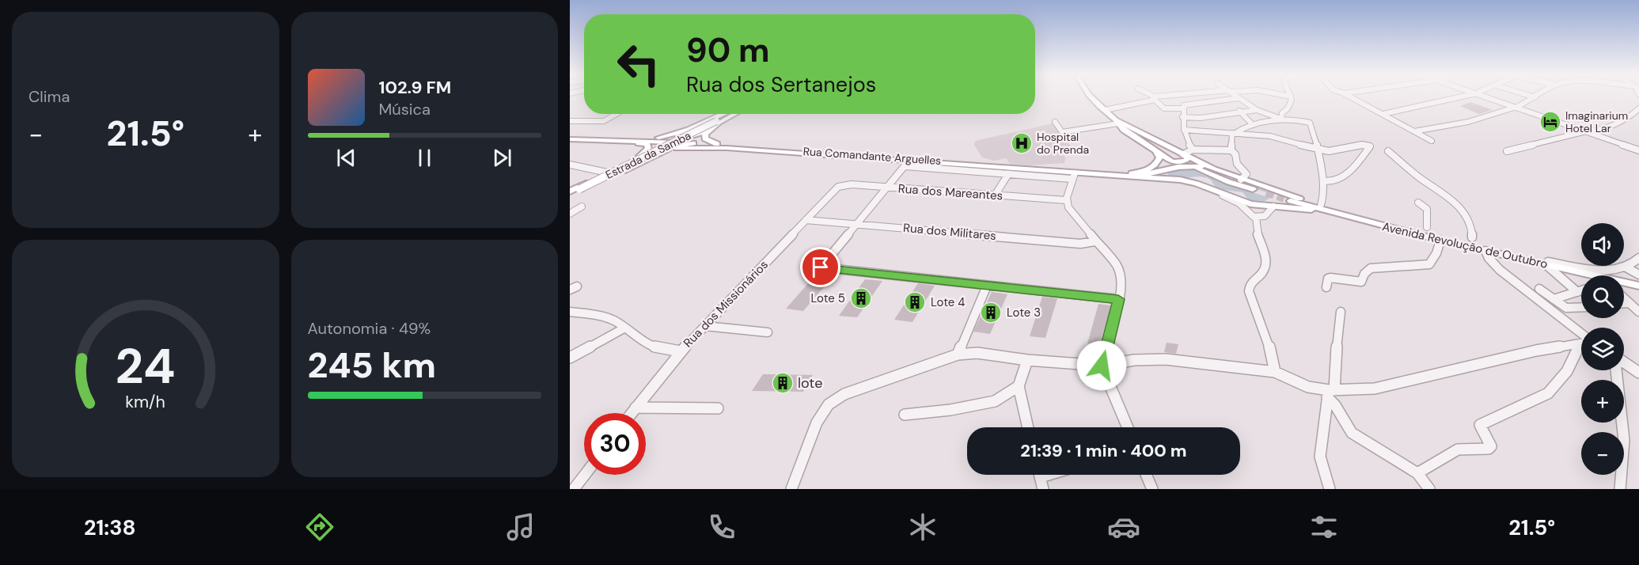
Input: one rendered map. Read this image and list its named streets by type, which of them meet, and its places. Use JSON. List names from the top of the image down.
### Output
{
  "streets": {
    "main road": ["Estrada da Samba", "Rua Comandante Arguelles", "Avenida Revolução de Outubro"],
    "street": ["Rua dos Mareantes", "Rua dos Militares", "Rua dos Missionários"]
  },
  "crossings": [
    ["Rua Comandante Arguelles", "Avenida Revolução de Outubro"],
    ["Rua dos Mareantes", "Rua dos Missionários"],
    ["Rua dos Militares", "Rua dos Missionários"]
  ],
  "places": {
    "hotel": ["Imaginarium Hotel Lar"],
    "hospital": ["Hospital do Prenda"],
    "building": [
      "Lote 5",
      "Lote 4",
      "Lote 3",
      "lote"
    ]
  },
  "page": {
    "tile": [
      "Clima",
      ["Autonomia · 49%", "245 km"]
    ],
    "turn": ["90 m", "Rua dos Sertanejos"],
    "song": ["102.9 FM", "Música"],
    "heat": ["−", "21.5°", "+"],
    "map_buttons": ["+", "−"],
    "limit": "30",
    "trip": "21:39 · 1 min · 400 m",
    "tabs": ["21:38", "21.5°"],
    "gauge": ["24", "km/h"]
  }
}
